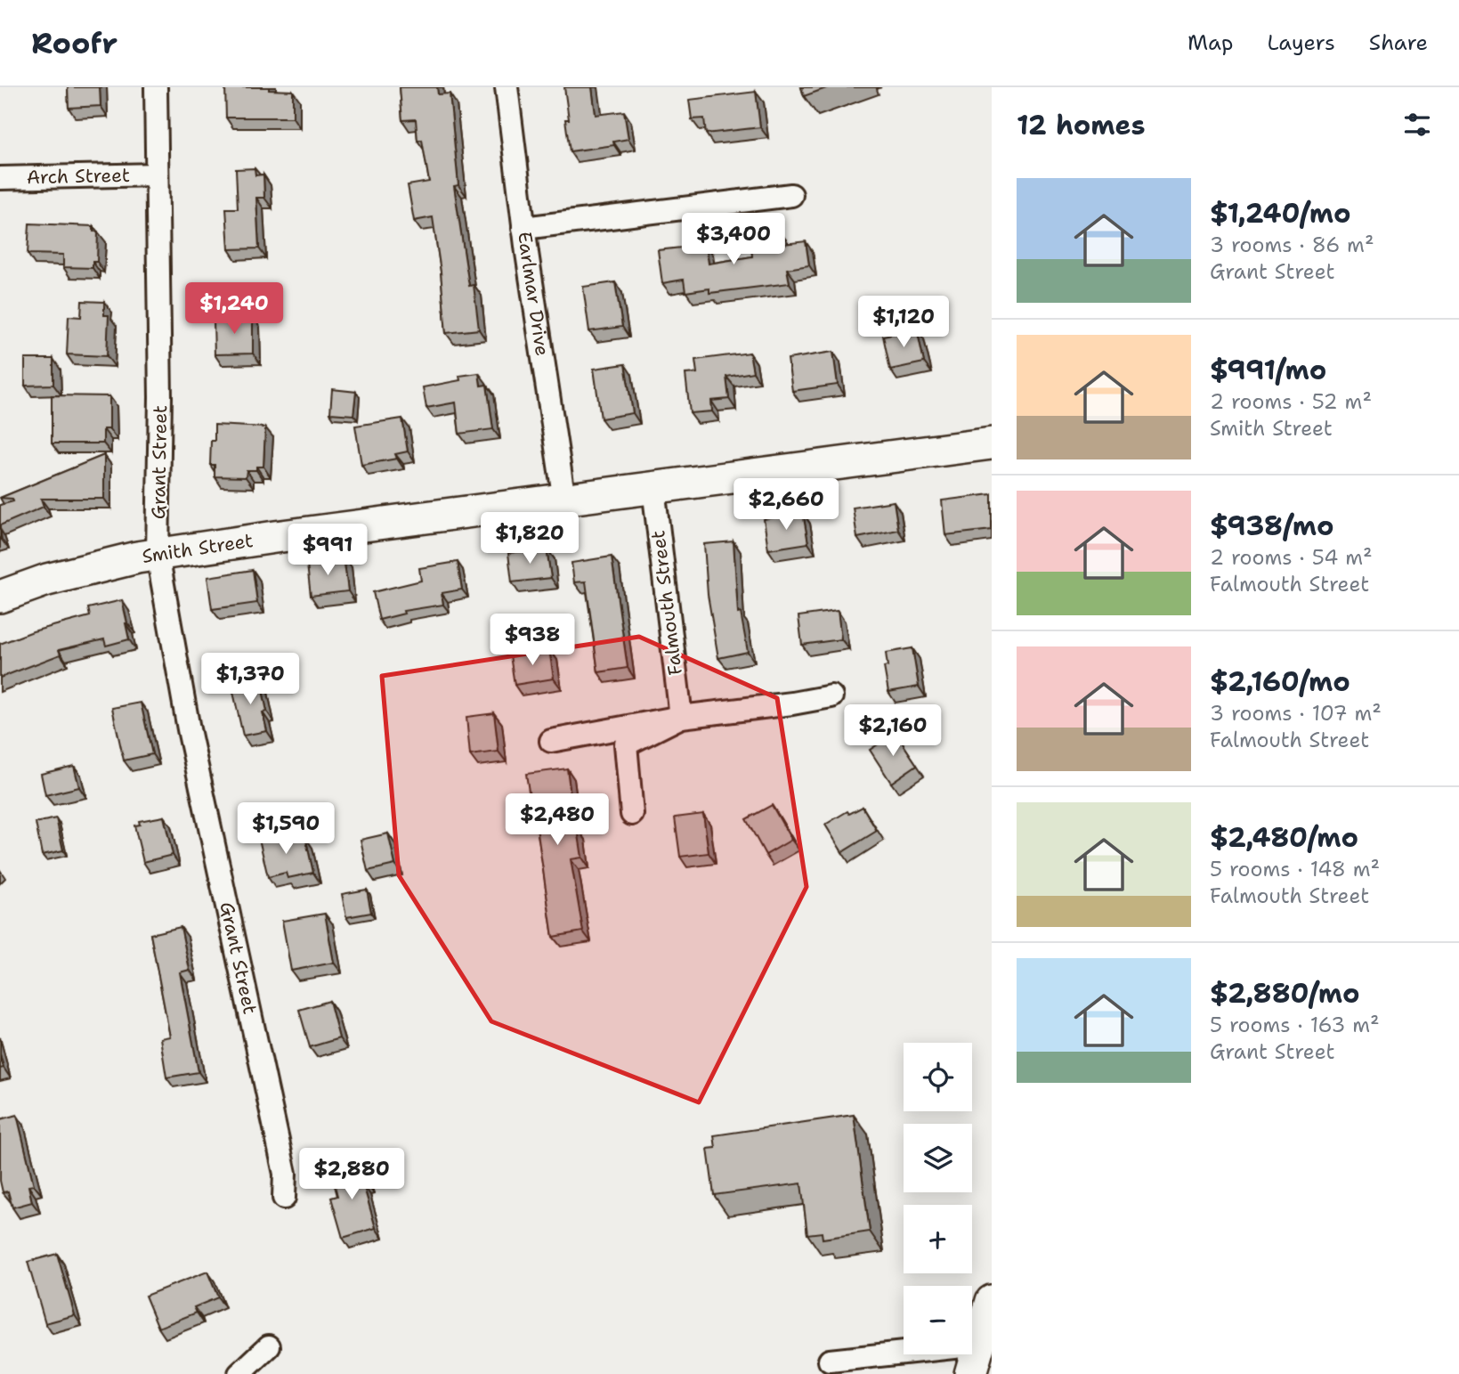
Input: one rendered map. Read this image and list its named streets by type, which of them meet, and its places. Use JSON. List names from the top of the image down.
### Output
{
  "streets": {
    "street": [
      "Arch Street",
      "Earlmar Drive",
      "Grant Street",
      "Smith Street",
      "Falmouth Street"
    ]
  },
  "crossings": [
    ["Arch Street", "Grant Street"],
    ["Earlmar Drive", "Smith Street"],
    ["Grant Street", "Smith Street"],
    ["Smith Street", "Falmouth Street"]
  ],
  "page": {
    "header": "Roofr",
    "nav": ["Map", "Layers", "Share"],
    "heading": "12 homes",
    "list": [
      {
        "name": "$1,240/mo",
        "note": "3 rooms · 86 m² · Grant Street"
      },
      {
        "name": "$991/mo",
        "note": "2 rooms · 52 m² · Smith Street"
      },
      {
        "name": "$938/mo",
        "note": "2 rooms · 54 m² · Falmouth Street"
      },
      {
        "name": "$2,160/mo",
        "note": "3 rooms · 107 m² · Falmouth Street"
      },
      {
        "name": "$2,480/mo",
        "note": "5 rooms · 148 m² · Falmouth Street"
      },
      {
        "name": "$2,880/mo",
        "note": "5 rooms · 163 m² · Grant Street"
      }
    ],
    "price": [
      "$3,400",
      "$1,240",
      "$1,120",
      "$2,660",
      "$1,820",
      "$991",
      "$938",
      "$1,370",
      "$2,160",
      "$2,480",
      "$1,590",
      "$2,880"
    ],
    "map_buttons": ["+", "−"]
  }
}
